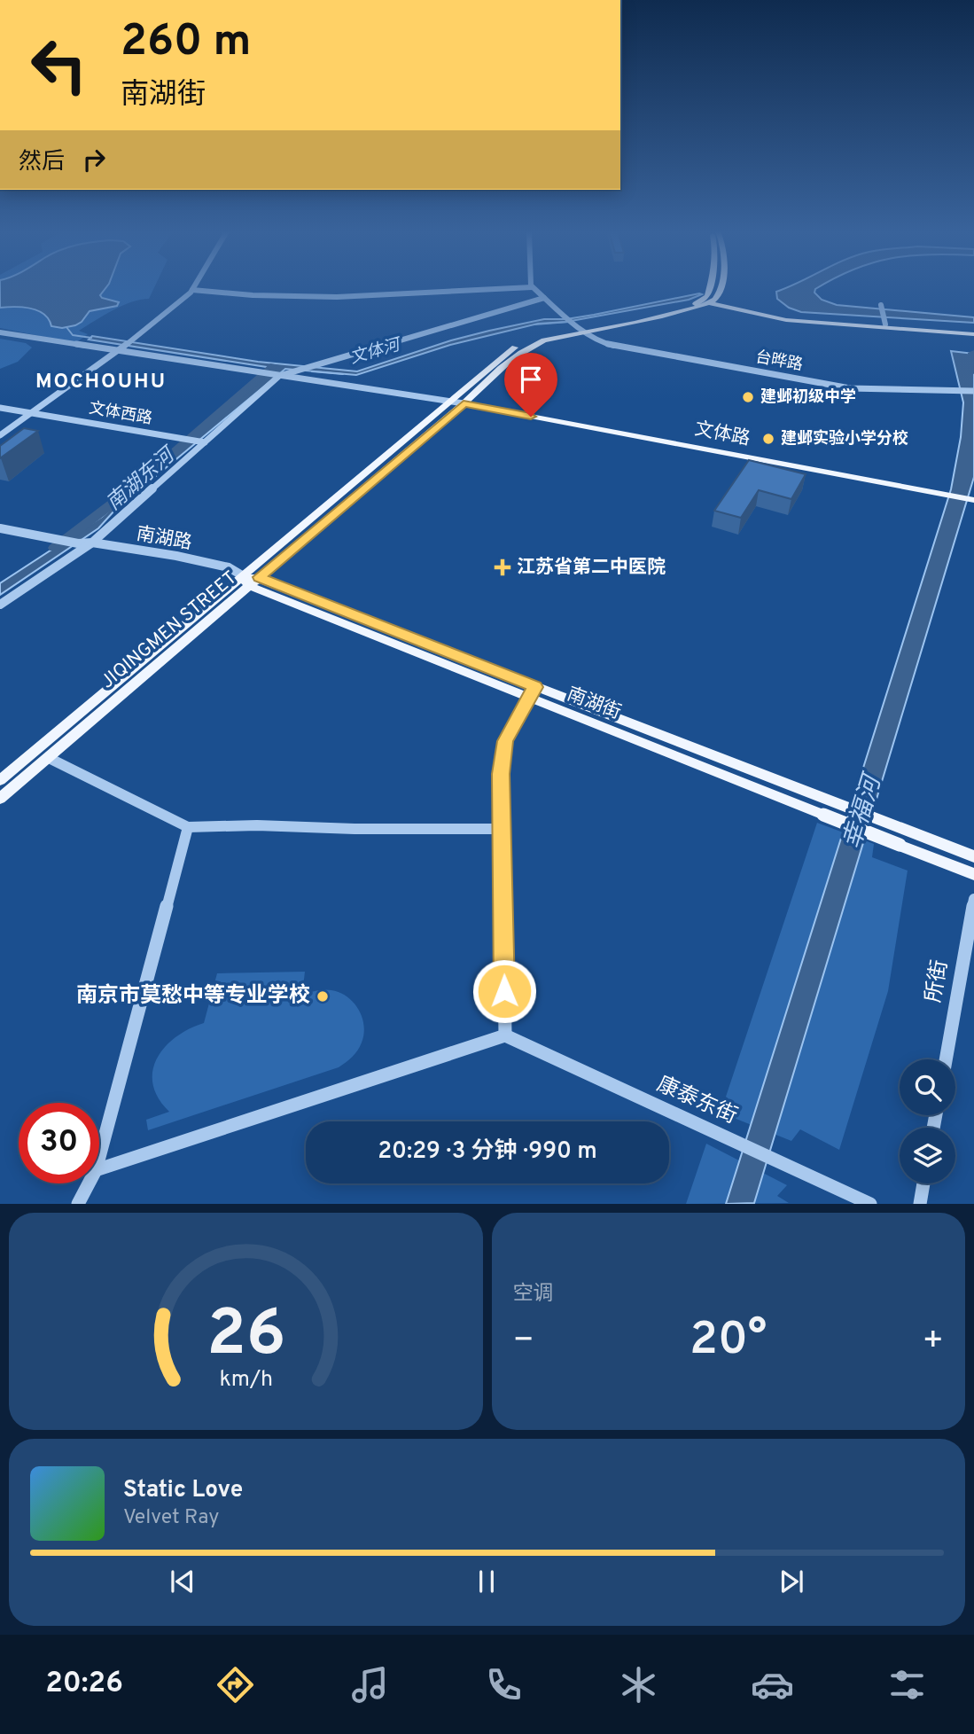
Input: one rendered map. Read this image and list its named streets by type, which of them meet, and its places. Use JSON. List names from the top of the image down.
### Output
{
  "streets": {
    "main road": ["文体路", "JIQINGMEN STREET", "南湖街"],
    "street": [
      "台晔路",
      "文体西路",
      "南湖路",
      "所街",
      "康泰东街"
    ]
  },
  "crossings": [
    ["台晔路", "JIQINGMEN STREET"],
    ["文体路", "JIQINGMEN STREET"],
    ["南湖路", "JIQINGMEN STREET"],
    ["南湖路", "南湖街"],
    ["JIQINGMEN STREET", "南湖街"]
  ],
  "districts": ["MOCHOUHU"],
  "water": ["文体河", "南湖东河", "幸福河"],
  "places": {
    "other": ["建邺初级中学", "建邺实验小学分校", "南京市莫愁中等专业学校"],
    "health": ["江苏省第二中医院"]
  },
  "page": {
    "turn": ["260 m", "南湖街"],
    "then": "然后",
    "limit": "30",
    "trip": "20:29 · 3 分钟 · 990 m",
    "tile": "空调",
    "heat": ["−", "20°", "+"],
    "song": ["Static Love", "Velvet Ray"],
    "tabs": "20:26",
    "gauge": ["26", "km/h"]
  }
}
